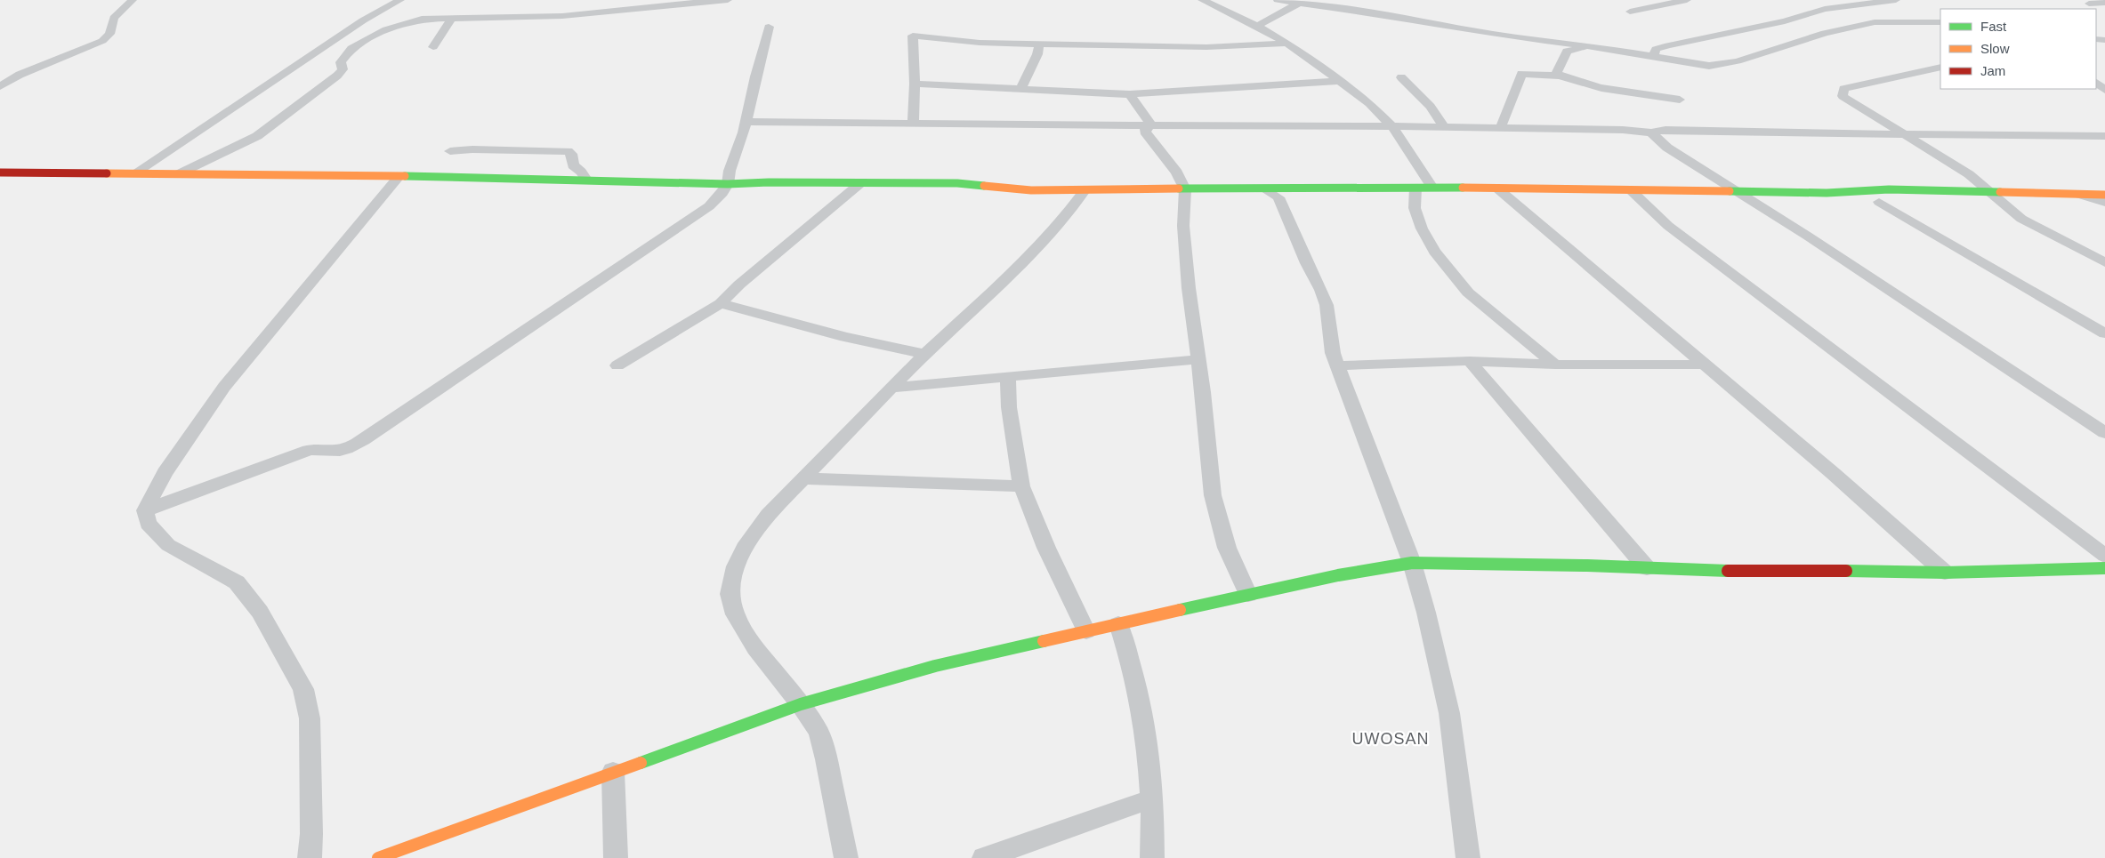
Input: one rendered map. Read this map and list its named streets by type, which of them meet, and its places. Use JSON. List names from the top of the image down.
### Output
{
  "districts": ["UWOSAN"],
  "legend": ["Fast", "Slow", "Jam"]
}
